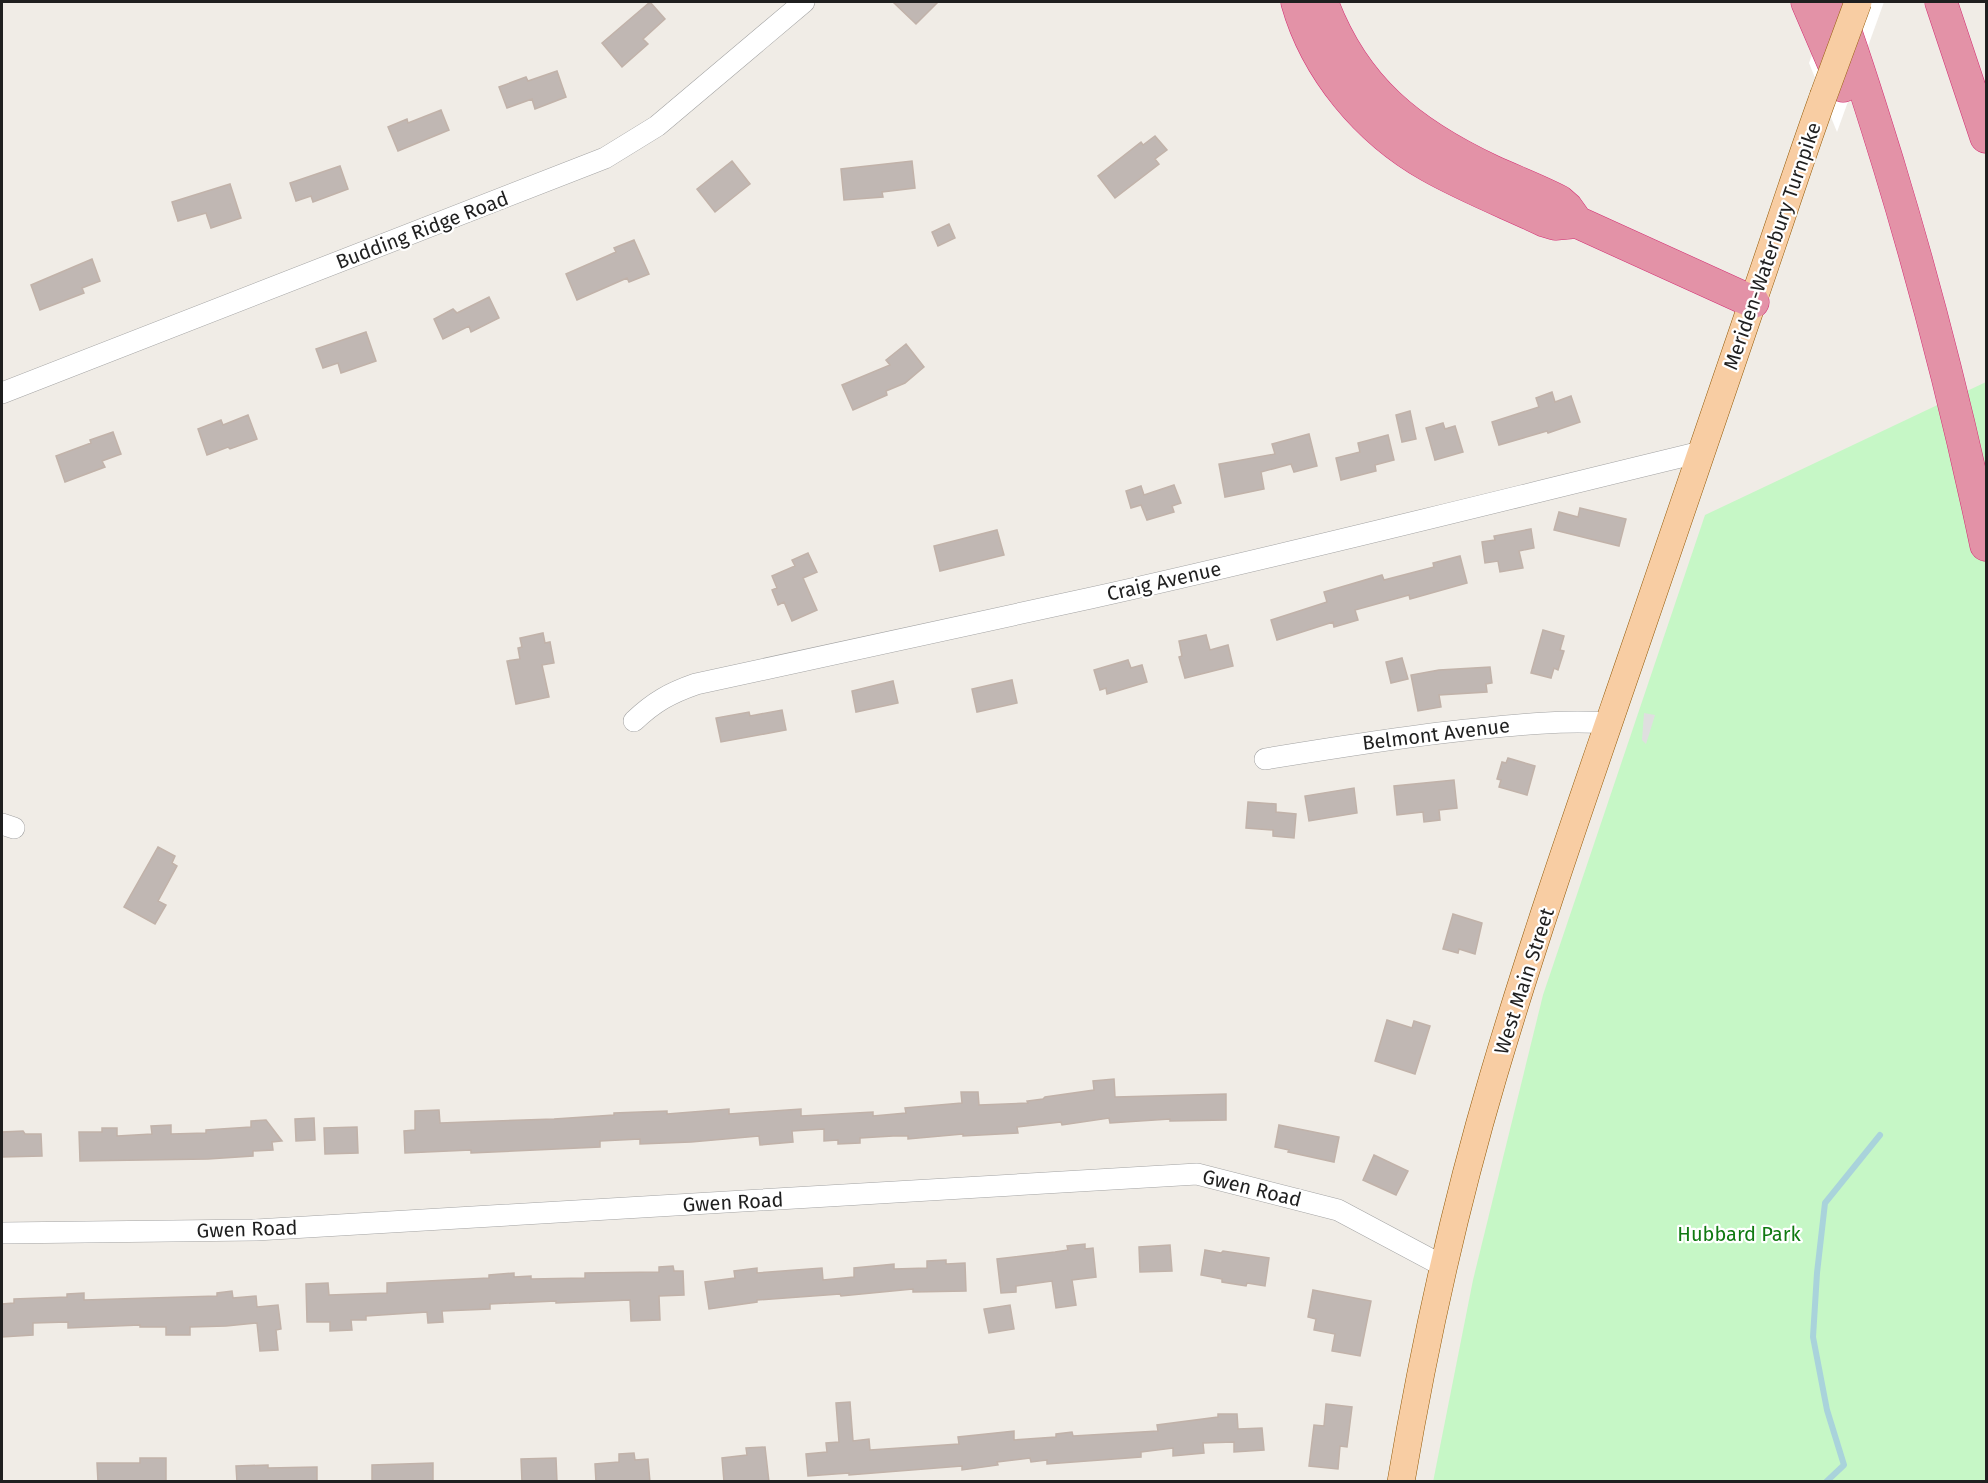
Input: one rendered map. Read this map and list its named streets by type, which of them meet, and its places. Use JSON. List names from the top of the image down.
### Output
{
  "streets": {
    "main road": ["Meriden-Waterbury Turnpike", "West Main Street"],
    "street": [
      "Budding Ridge Road",
      "Craig Avenue",
      "Belmont Avenue",
      "Gwen Road"
    ]
  },
  "crossings": [
    ["Meriden-Waterbury Turnpike", "Craig Avenue"],
    ["Meriden-Waterbury Turnpike", "West Main Street"],
    ["Belmont Avenue", "West Main Street"],
    ["West Main Street", "Gwen Road"]
  ],
  "parks": ["Hubbard Park"]
}
